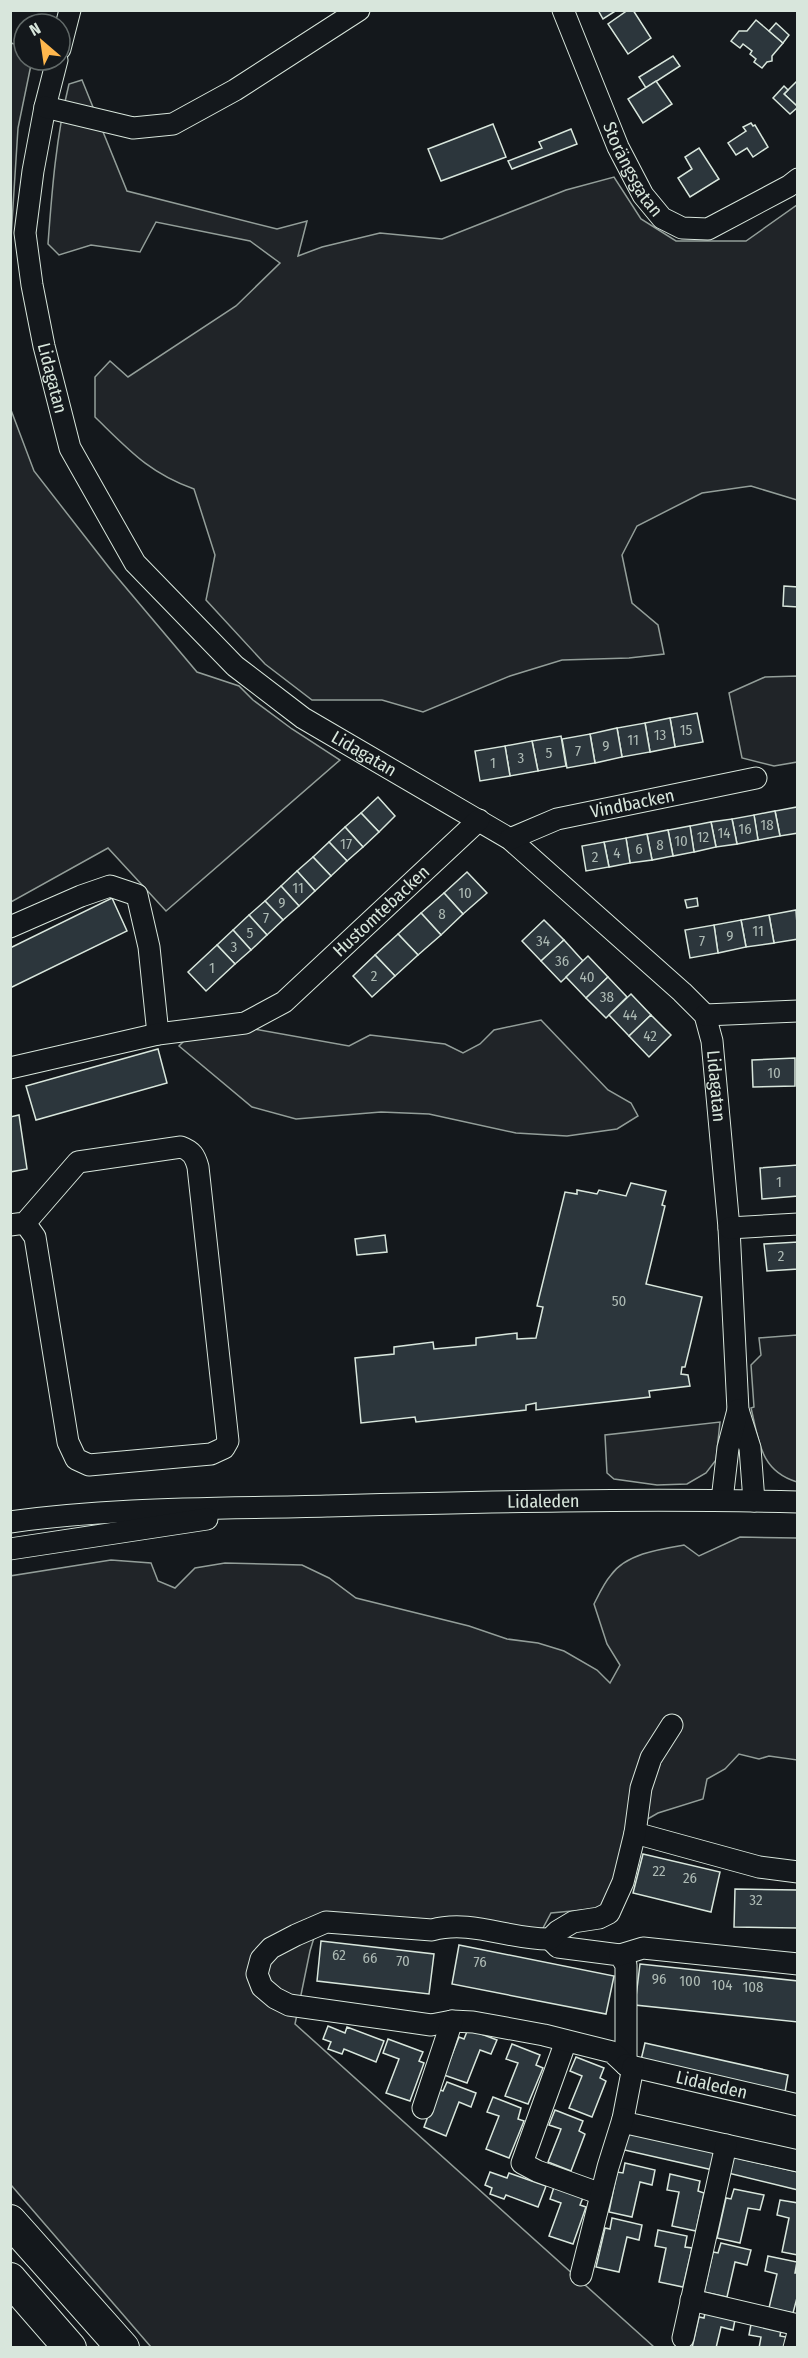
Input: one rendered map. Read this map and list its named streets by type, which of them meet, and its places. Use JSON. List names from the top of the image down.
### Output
{
  "streets": {
    "street": [
      "Storängsgatan",
      "Lidagatan",
      "Vindbacken",
      "Hustomtebacken",
      "Lidaleden"
    ]
  },
  "crossings": [
    ["Lidagatan", "Vindbacken"],
    ["Lidagatan", "Hustomtebacken"],
    ["Lidagatan", "Lidaleden"]
  ],
  "house_numbers": [
    "15",
    "13",
    "11",
    "9",
    "7",
    "5",
    "3",
    "1",
    "18",
    "16",
    "14",
    "12",
    "10",
    "17",
    "8",
    "6",
    "4",
    "2",
    "11",
    "10",
    "9",
    "8",
    "7",
    "11",
    "5",
    "9",
    "34",
    "7",
    "3",
    "36",
    "1",
    "2",
    "40",
    "38",
    "44",
    "42",
    "10",
    "1",
    "2",
    "50",
    "22",
    "26",
    "32",
    "62",
    "66",
    "70",
    "76",
    "96",
    "100",
    "104",
    "108"
  ],
  "north": "top left"
}
